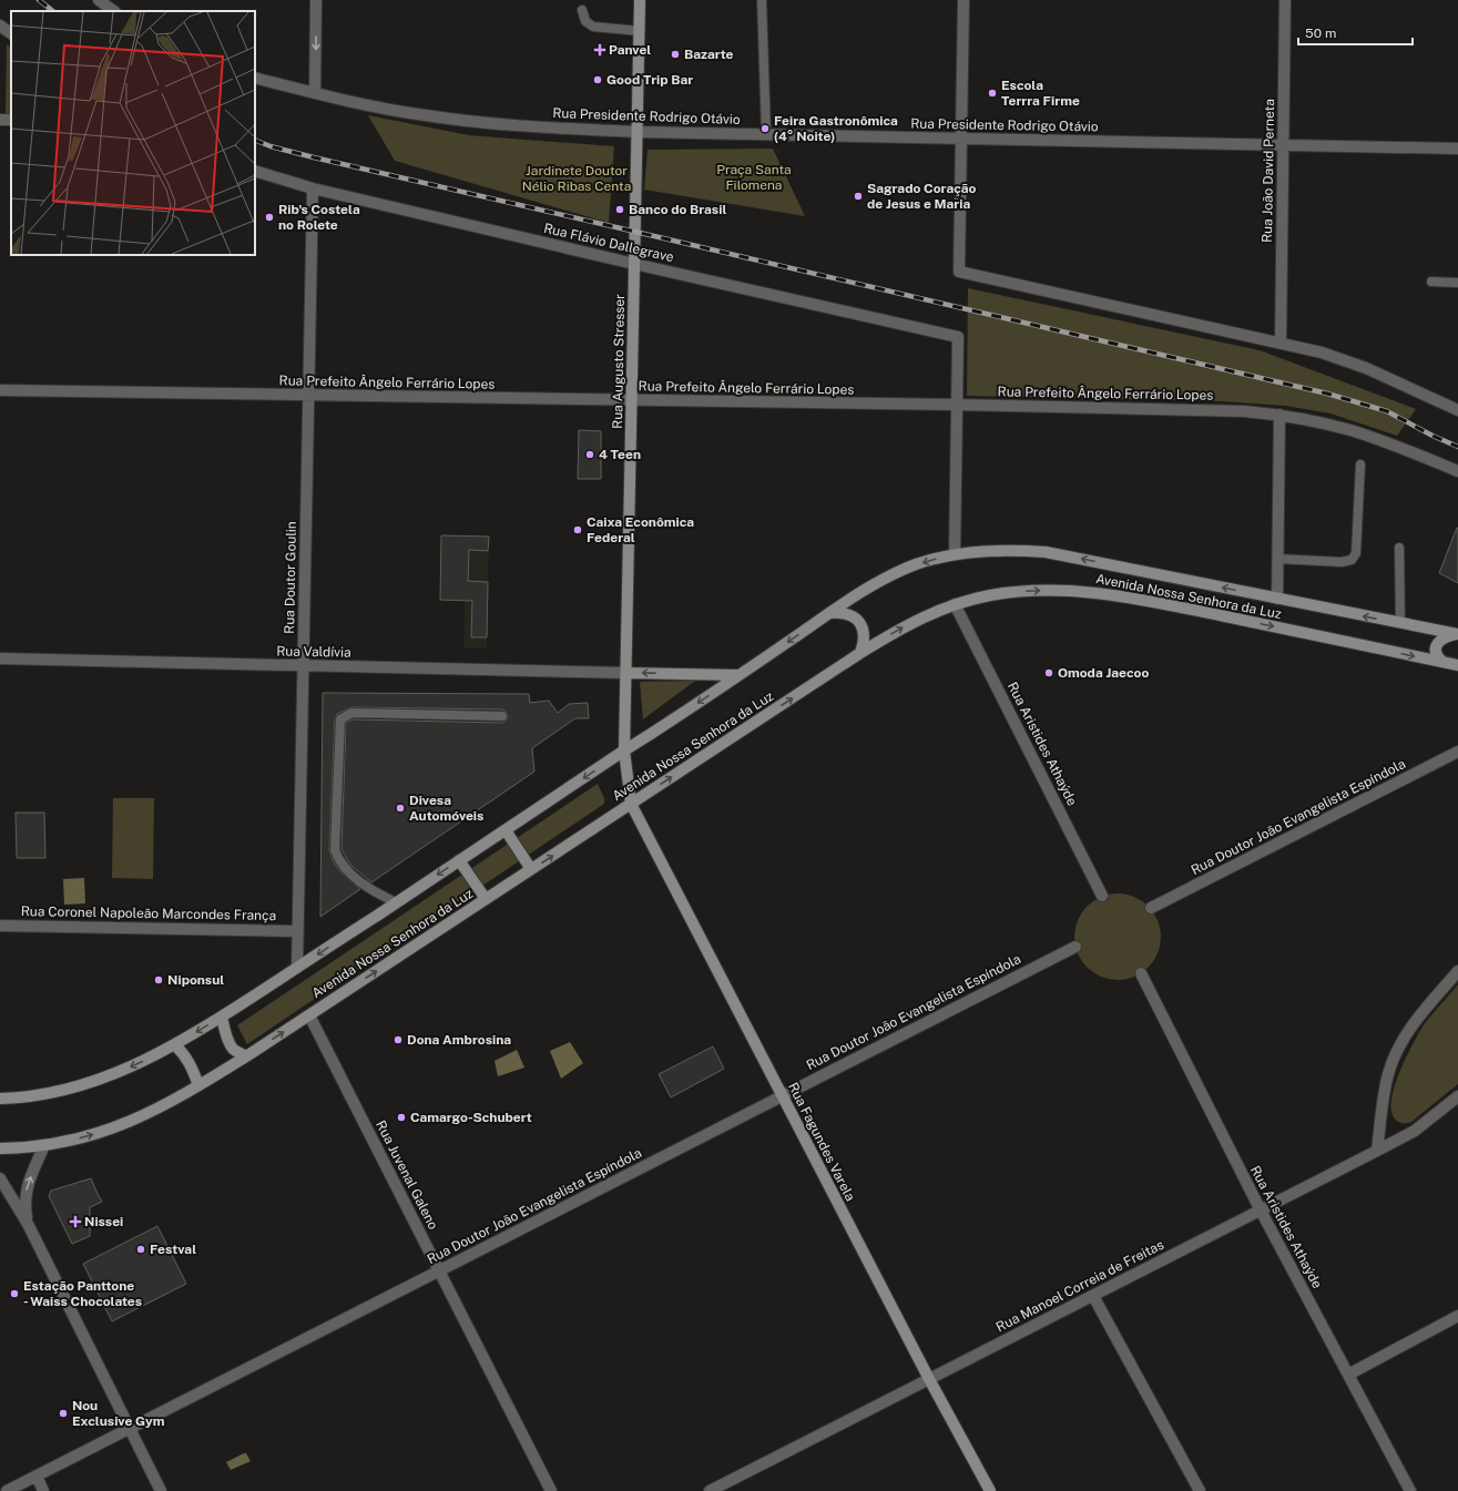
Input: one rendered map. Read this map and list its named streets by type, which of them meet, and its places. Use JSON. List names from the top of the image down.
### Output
{
  "streets": {
    "main road": ["Rua Augusto Stresser", "Avenida Nossa Senhora da Luz", "Rua Fagundes Varela"],
    "street": [
      "Rua Presidente Rodrigo Otávio",
      "Rua João David Perneta",
      "Rua Flávio Dallegrave",
      "Rua Prefeito Ângelo Ferrário Lopes",
      "Rua Doutor Goulin",
      "Rua Valdívia",
      "Rua Aristides Athaýde",
      "Rua Doutor João Evangelista Espíndola",
      "Rua Coronel Napoleão Marcondes França",
      "Rua Juvenal Galeno",
      "Rua Manoel Correia de Freitas"
    ]
  },
  "crossings": [
    ["Rua Presidente Rodrigo Otávio", "Rua João David Perneta"],
    ["Rua Presidente Rodrigo Otávio", "Rua Augusto Stresser"],
    ["Rua Flávio Dallegrave", "Rua Augusto Stresser"],
    ["Rua Flávio Dallegrave", "Rua Prefeito Ângelo Ferrário Lopes"],
    ["Rua Flávio Dallegrave", "Rua Doutor Goulin"],
    ["Rua Augusto Stresser", "Rua Prefeito Ângelo Ferrário Lopes"],
    ["Rua Augusto Stresser", "Avenida Nossa Senhora da Luz"],
    ["Rua Augusto Stresser", "Rua Valdívia"],
    ["Rua Augusto Stresser", "Rua Fagundes Varela"],
    ["Rua Prefeito Ângelo Ferrário Lopes", "Rua Doutor Goulin"],
    ["Rua Doutor Goulin", "Avenida Nossa Senhora da Luz"],
    ["Rua Doutor Goulin", "Rua Valdívia"],
    ["Rua Doutor Goulin", "Rua Coronel Napoleão Marcondes França"],
    ["Avenida Nossa Senhora da Luz", "Rua Aristides Athaýde"],
    ["Avenida Nossa Senhora da Luz", "Rua Fagundes Varela"],
    ["Avenida Nossa Senhora da Luz", "Rua Juvenal Galeno"],
    ["Rua Aristides Athaýde", "Rua Manoel Correia de Freitas"],
    ["Rua Doutor João Evangelista Espíndola", "Rua Fagundes Varela"],
    ["Rua Doutor João Evangelista Espíndola", "Rua Juvenal Galeno"],
    ["Rua Fagundes Varela", "Rua Manoel Correia de Freitas"]
  ],
  "parks": ["Praça Santa Filomena", "Jardinete Doutor Nélio Ribas Centa"],
  "places": {
    "health": ["Panvel", "Nissei"],
    "other": [
      "Bazarte",
      "Good Trip Bar",
      "Escola Terrra Firme",
      "Feira Gastronômica (4° Noite)",
      "Sagrado Coração de Jesus e Maria",
      "Banco do Brasil",
      "Rib's Costela no Rolete",
      "4 Teen",
      "Caixa Econômica Federal",
      "Omoda Jaecoo",
      "Divesa Automóveis",
      "Niponsul",
      "Dona Ambrosina",
      "Camargo-Schubert",
      "Festval",
      "Estação Panttone - Waiss Chocolates",
      "Nou Exclusive Gym"
    ]
  },
  "scale_bar": "50 m"
}
